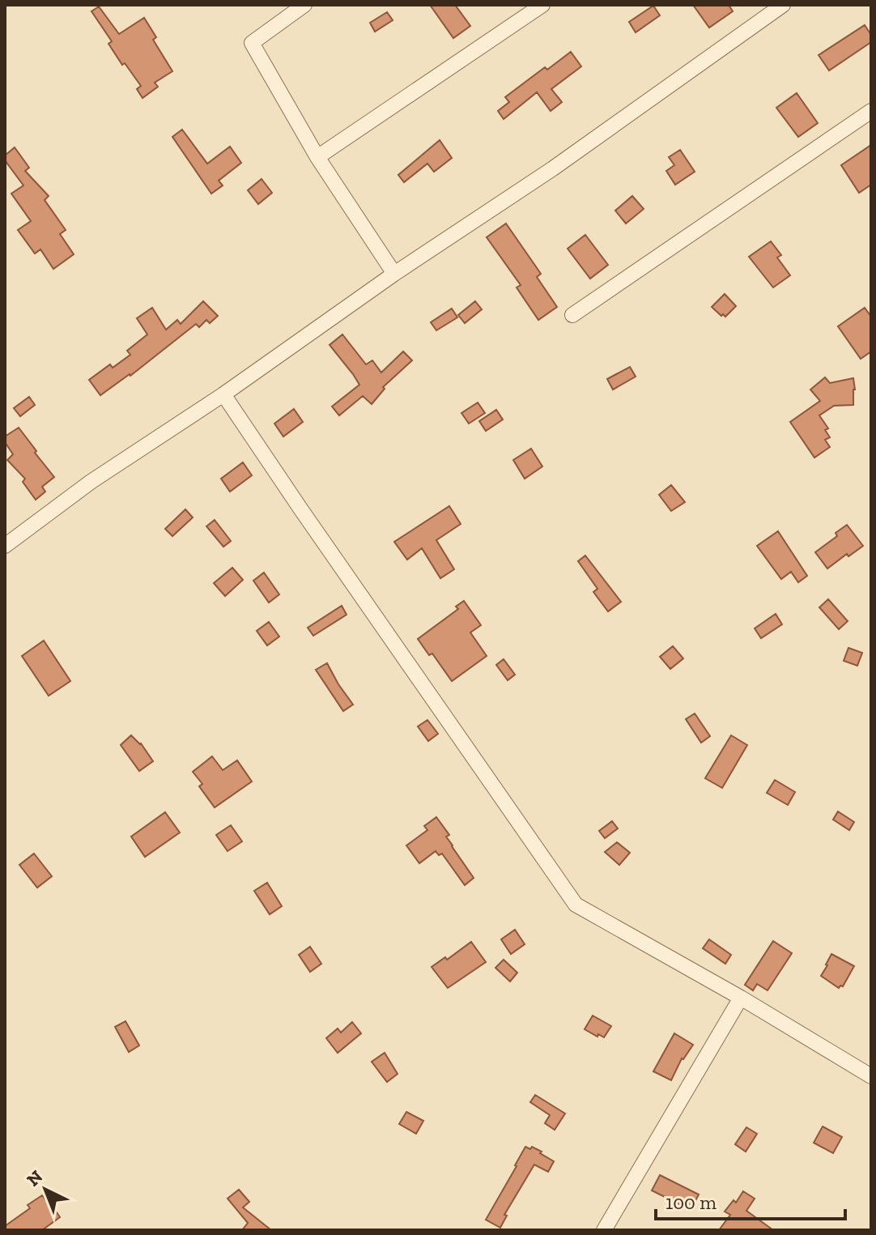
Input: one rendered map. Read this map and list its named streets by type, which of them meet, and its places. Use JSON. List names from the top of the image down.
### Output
{
  "scale_bar": "100 m",
  "north": "top left"
}
